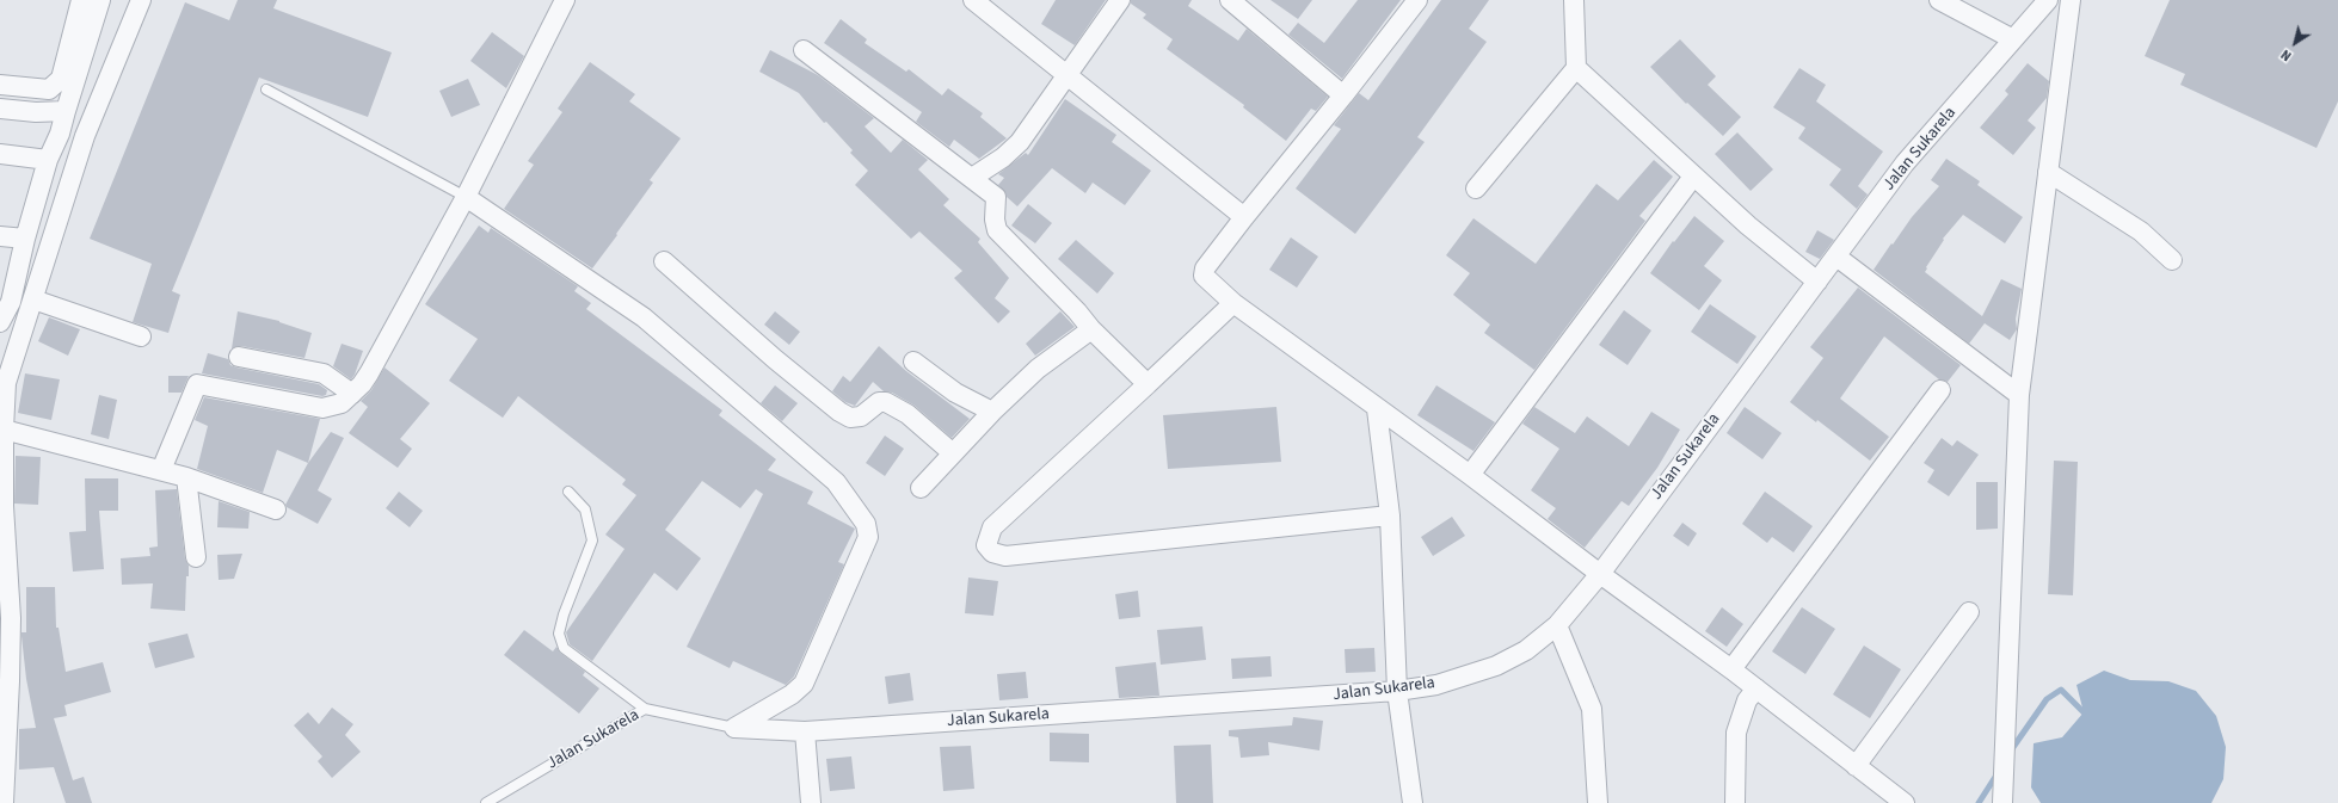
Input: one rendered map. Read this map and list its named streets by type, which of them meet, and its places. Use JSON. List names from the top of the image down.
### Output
{
  "streets": {
    "street": ["Jalan Sukarela"]
  },
  "north": "bottom left"
}
